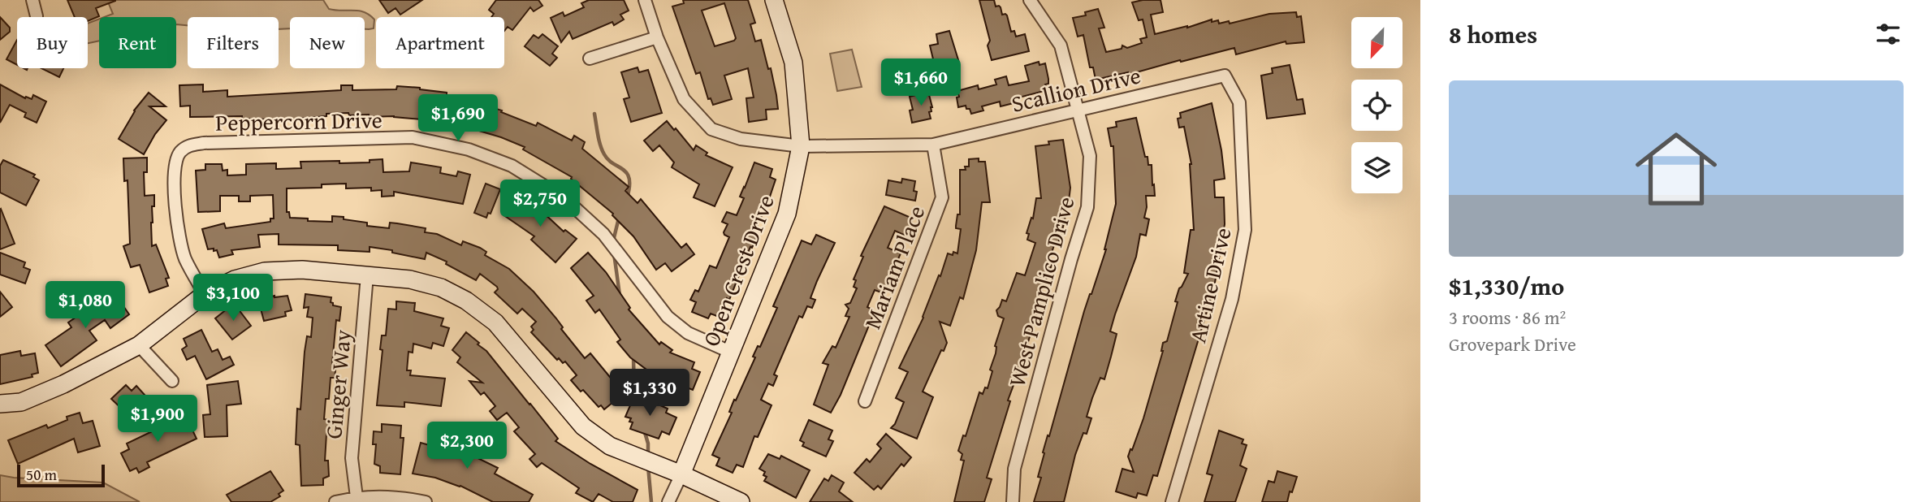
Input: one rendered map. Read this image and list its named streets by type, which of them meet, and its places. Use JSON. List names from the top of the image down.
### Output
{
  "streets": {
    "street": [
      "Scallion Drive",
      "Peppercorn Drive",
      "Mariam Place",
      "Open Crest Drive",
      "Artine Drive",
      "West Pamplico Drive",
      "Ginger Way"
    ]
  },
  "crossings": [
    ["Scallion Drive", "Mariam Place"],
    ["Scallion Drive", "Open Crest Drive"],
    ["Scallion Drive", "Artine Drive"],
    ["Scallion Drive", "West Pamplico Drive"],
    ["Peppercorn Drive", "Open Crest Drive"]
  ],
  "scale_bar": "50 m",
  "north": "bottom left",
  "page": {
    "heading": "8 homes",
    "chip": [
      "Buy",
      "Rent",
      "Filters",
      "New",
      "Apartment"
    ],
    "price": [
      "$1,660",
      "$1,690",
      "$2,750",
      "$3,100",
      "$1,080",
      "$1,330",
      "$1,900",
      "$2,300"
    ],
    "list": [
      {
        "name": "$1,330/mo",
        "note": "3 rooms · 86 m² · Grovepark Drive"
      }
    ],
    "scale": "50 m"
  }
}
